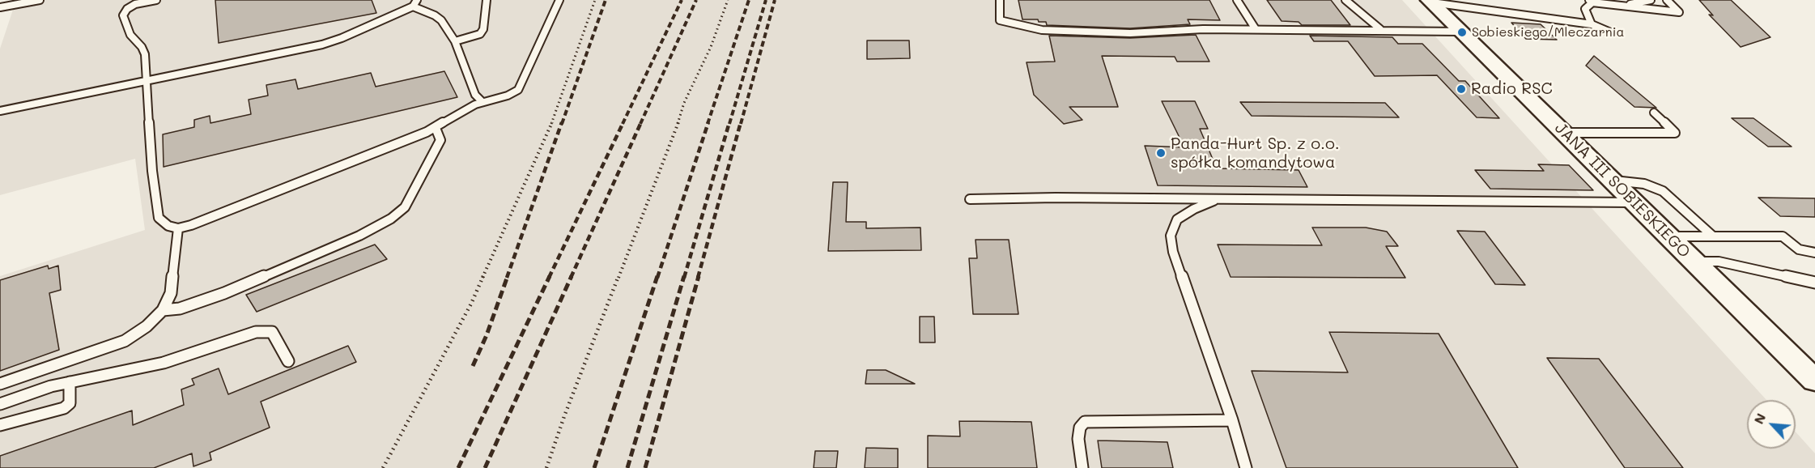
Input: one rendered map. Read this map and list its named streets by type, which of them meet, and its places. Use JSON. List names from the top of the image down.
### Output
{
  "streets": {
    "main road": ["JANA III SOBIESKIEGO"]
  },
  "places": ["Sobieskiego/Mleczarnia", "Radio RSC", "Panda-Hurt Sp. z o.o. spółka komandytowa"],
  "north": "top left"
}
